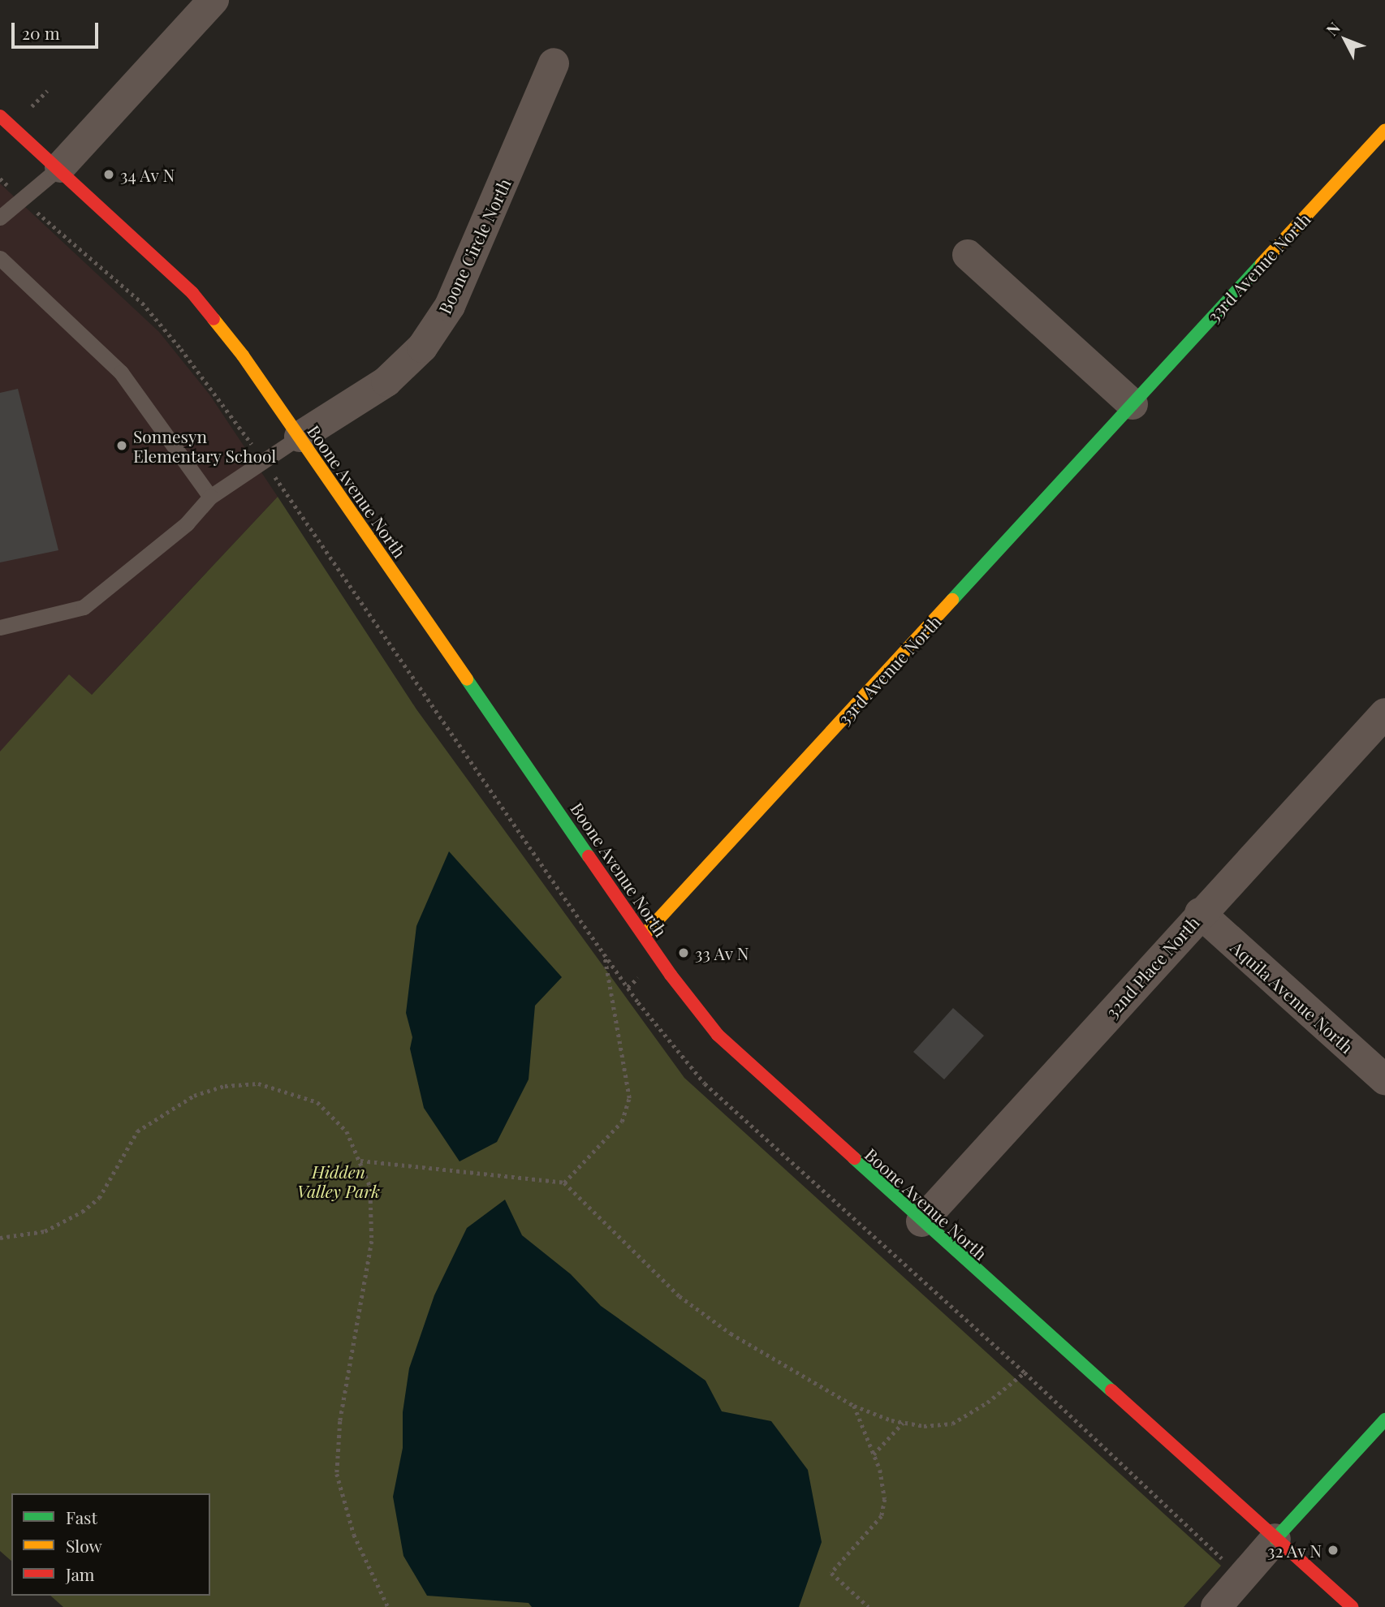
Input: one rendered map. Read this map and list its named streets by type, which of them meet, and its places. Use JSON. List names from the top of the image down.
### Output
{
  "streets": {
    "street": [
      "Boone Circle North",
      "33rd Avenue North",
      "Boone Avenue North",
      "32nd Place North",
      "Aquila Avenue North"
    ]
  },
  "crossings": [
    ["Boone Circle North", "Boone Avenue North"],
    ["33rd Avenue North", "Boone Avenue North"],
    ["Boone Avenue North", "32nd Place North"],
    ["32nd Place North", "Aquila Avenue North"]
  ],
  "parks": ["Hidden Valley Park"],
  "places": [
    "34 Av N",
    "Sonnesyn Elementary School",
    "33 Av N",
    "32 Av N"
  ],
  "legend": ["Fast", "Slow", "Jam"],
  "scale_bar": "20 m",
  "north": "top left"
}
